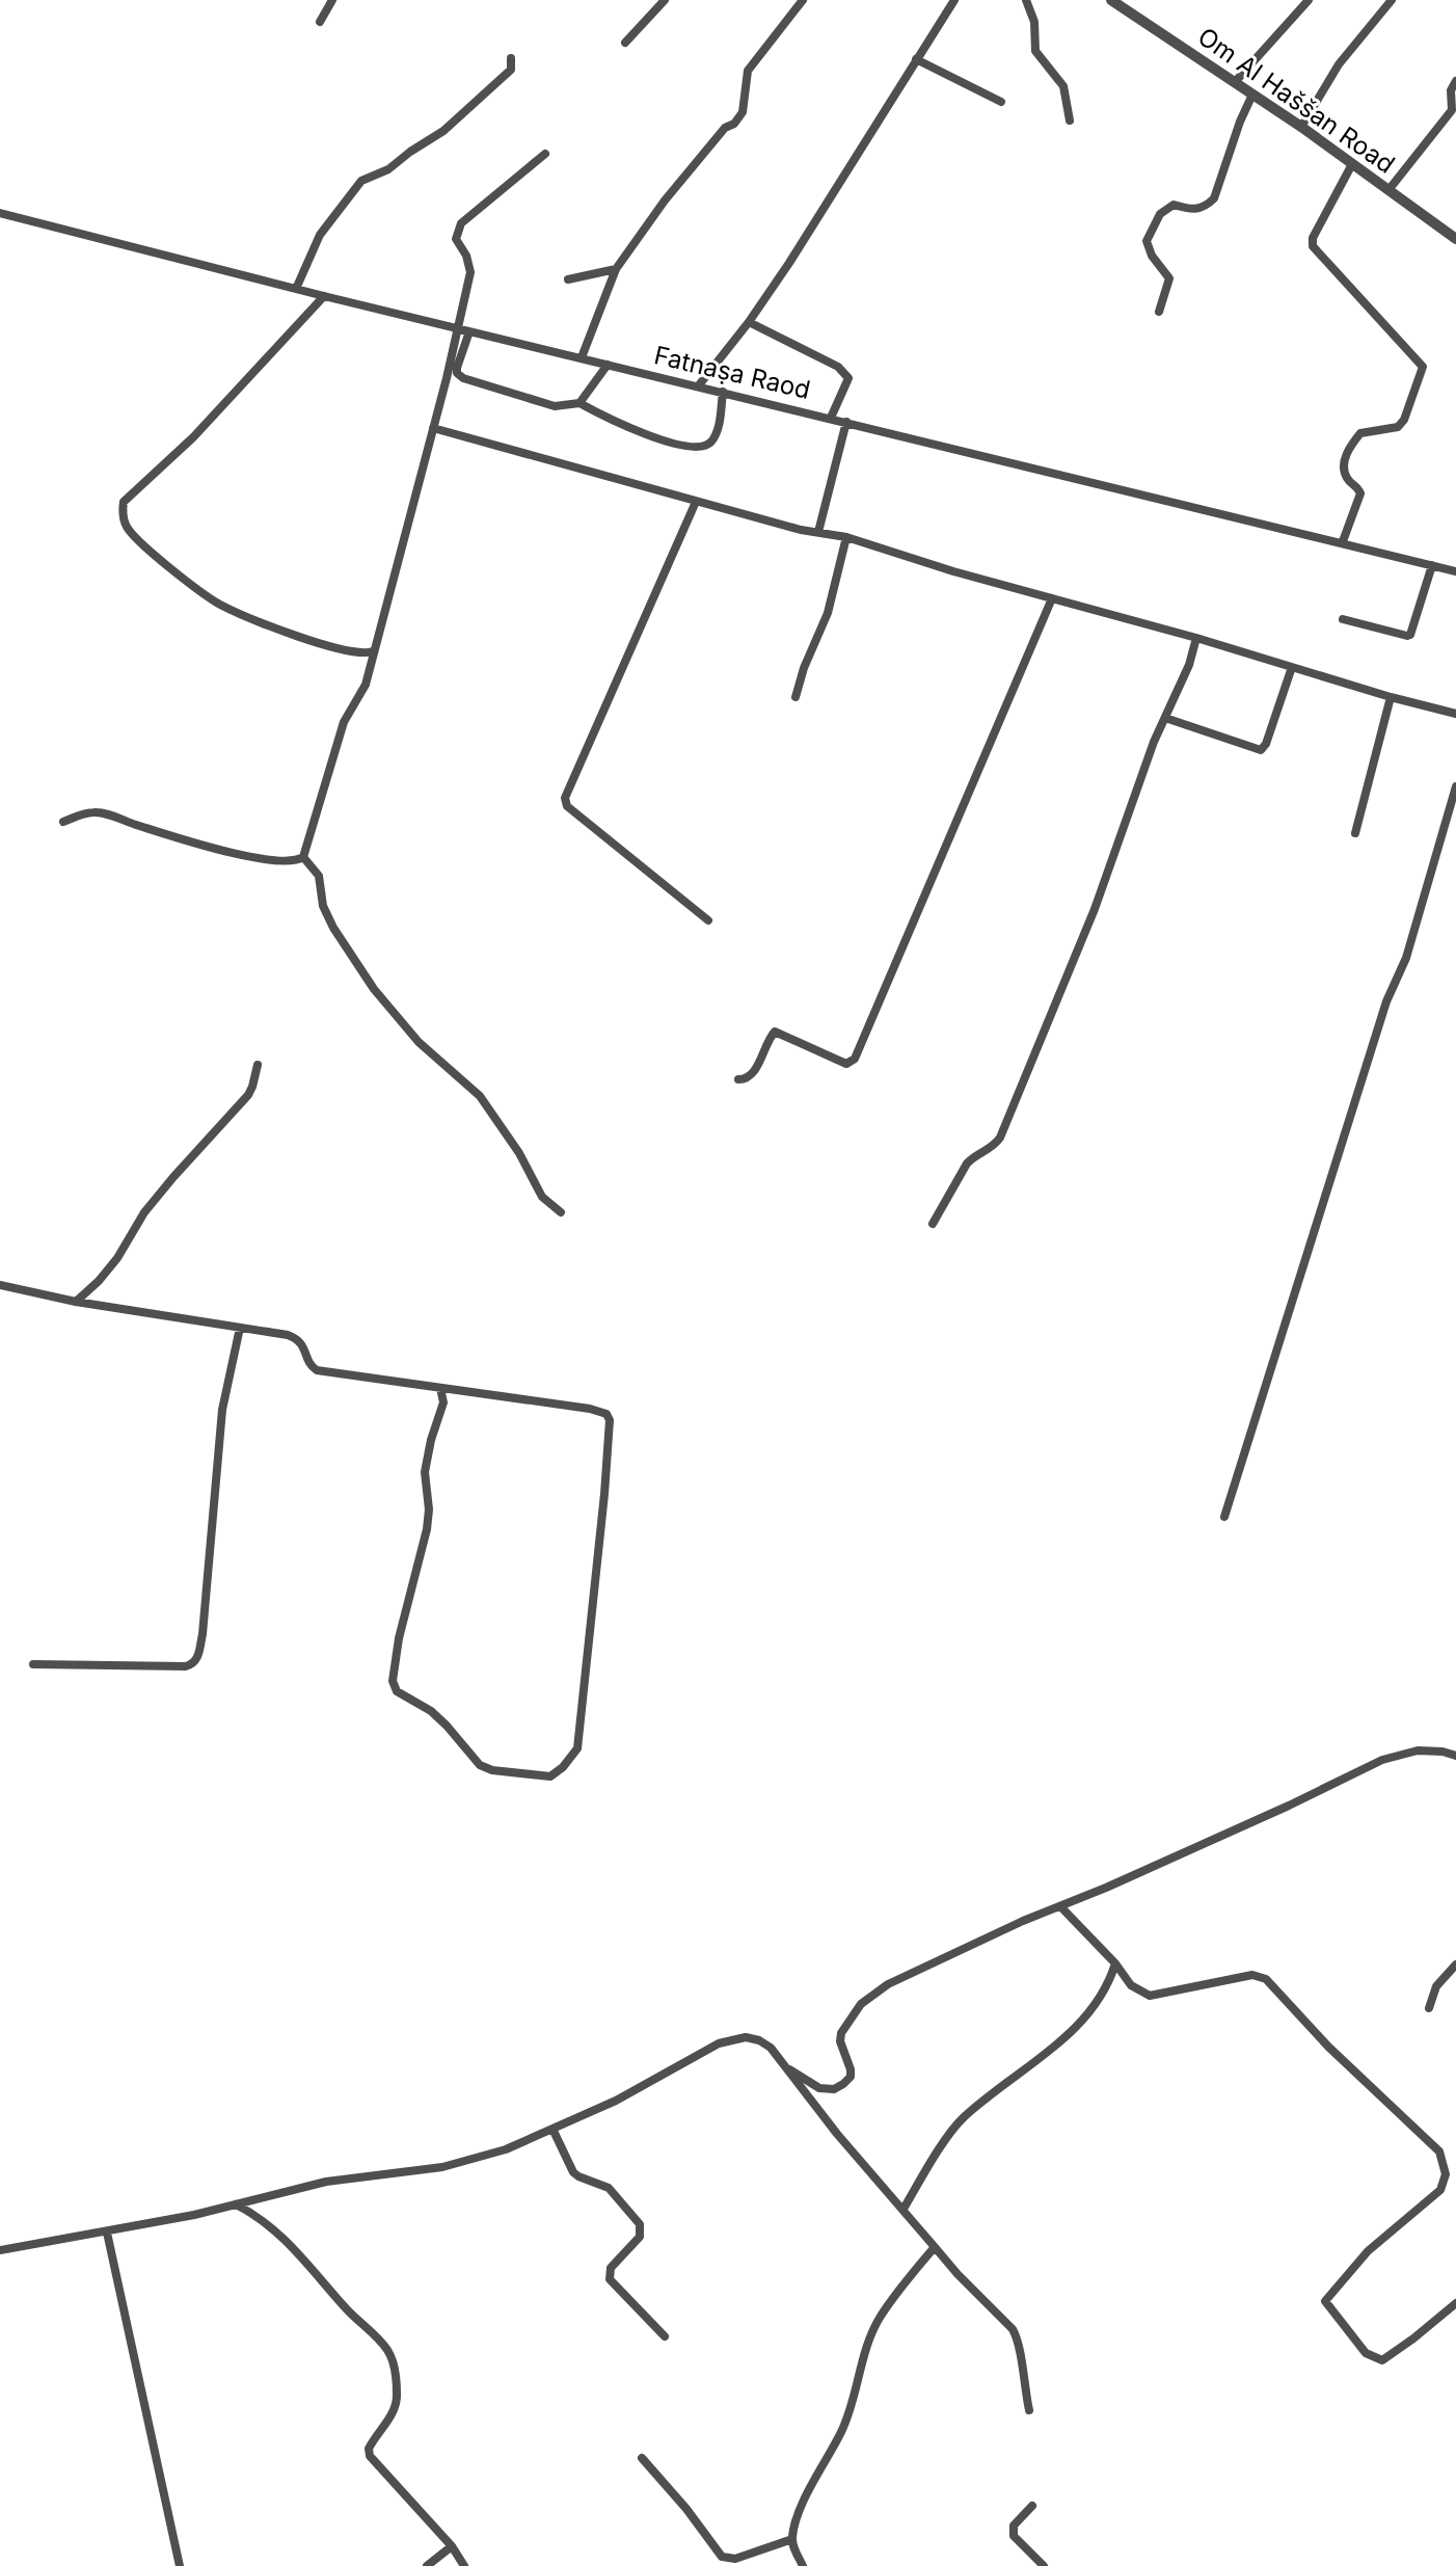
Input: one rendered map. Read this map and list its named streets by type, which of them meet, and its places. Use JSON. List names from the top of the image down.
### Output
{
  "streets": {
    "street": ["Om Al Haššan Road", "Fatnaṣa Raod"]
  }
}
